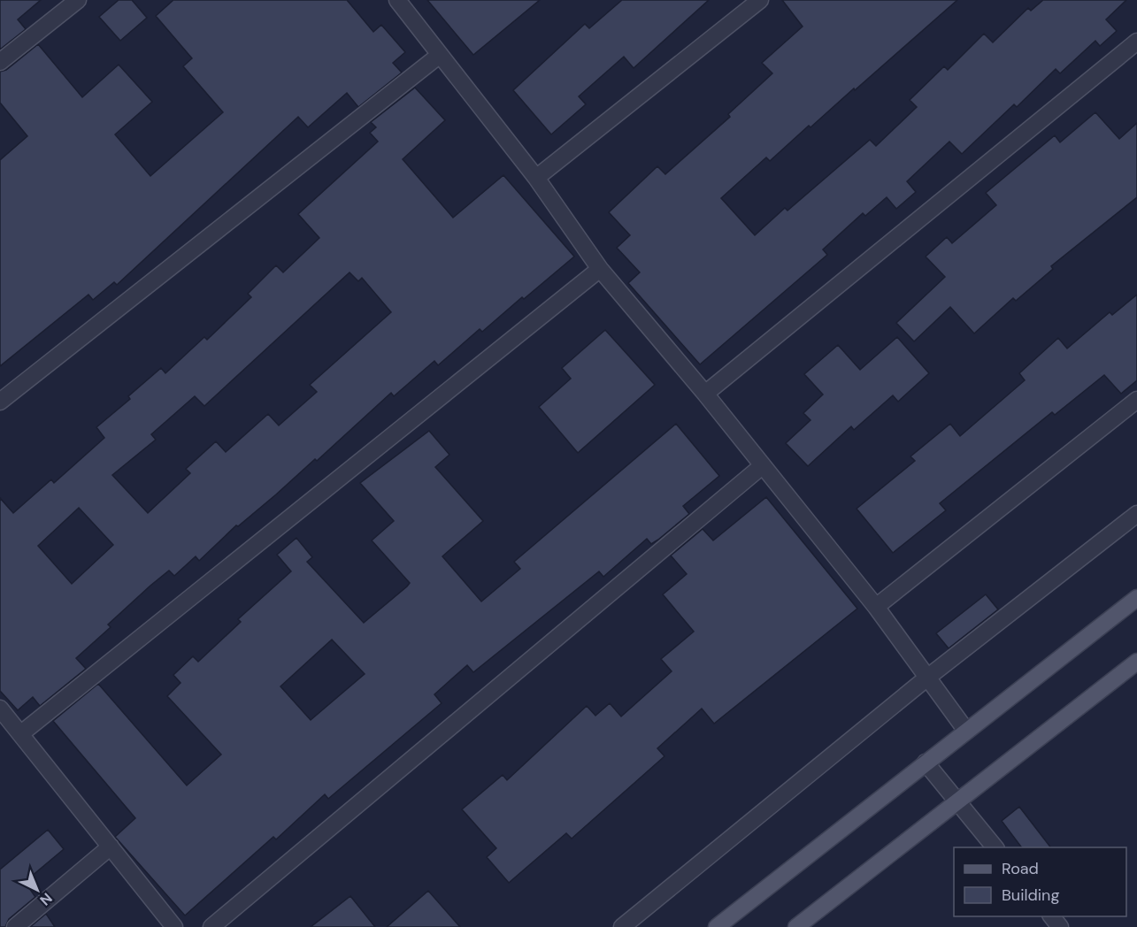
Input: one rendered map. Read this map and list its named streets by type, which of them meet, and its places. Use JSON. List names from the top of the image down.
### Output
{
  "legend": ["Road", "Building"],
  "north": "bottom right"
}
